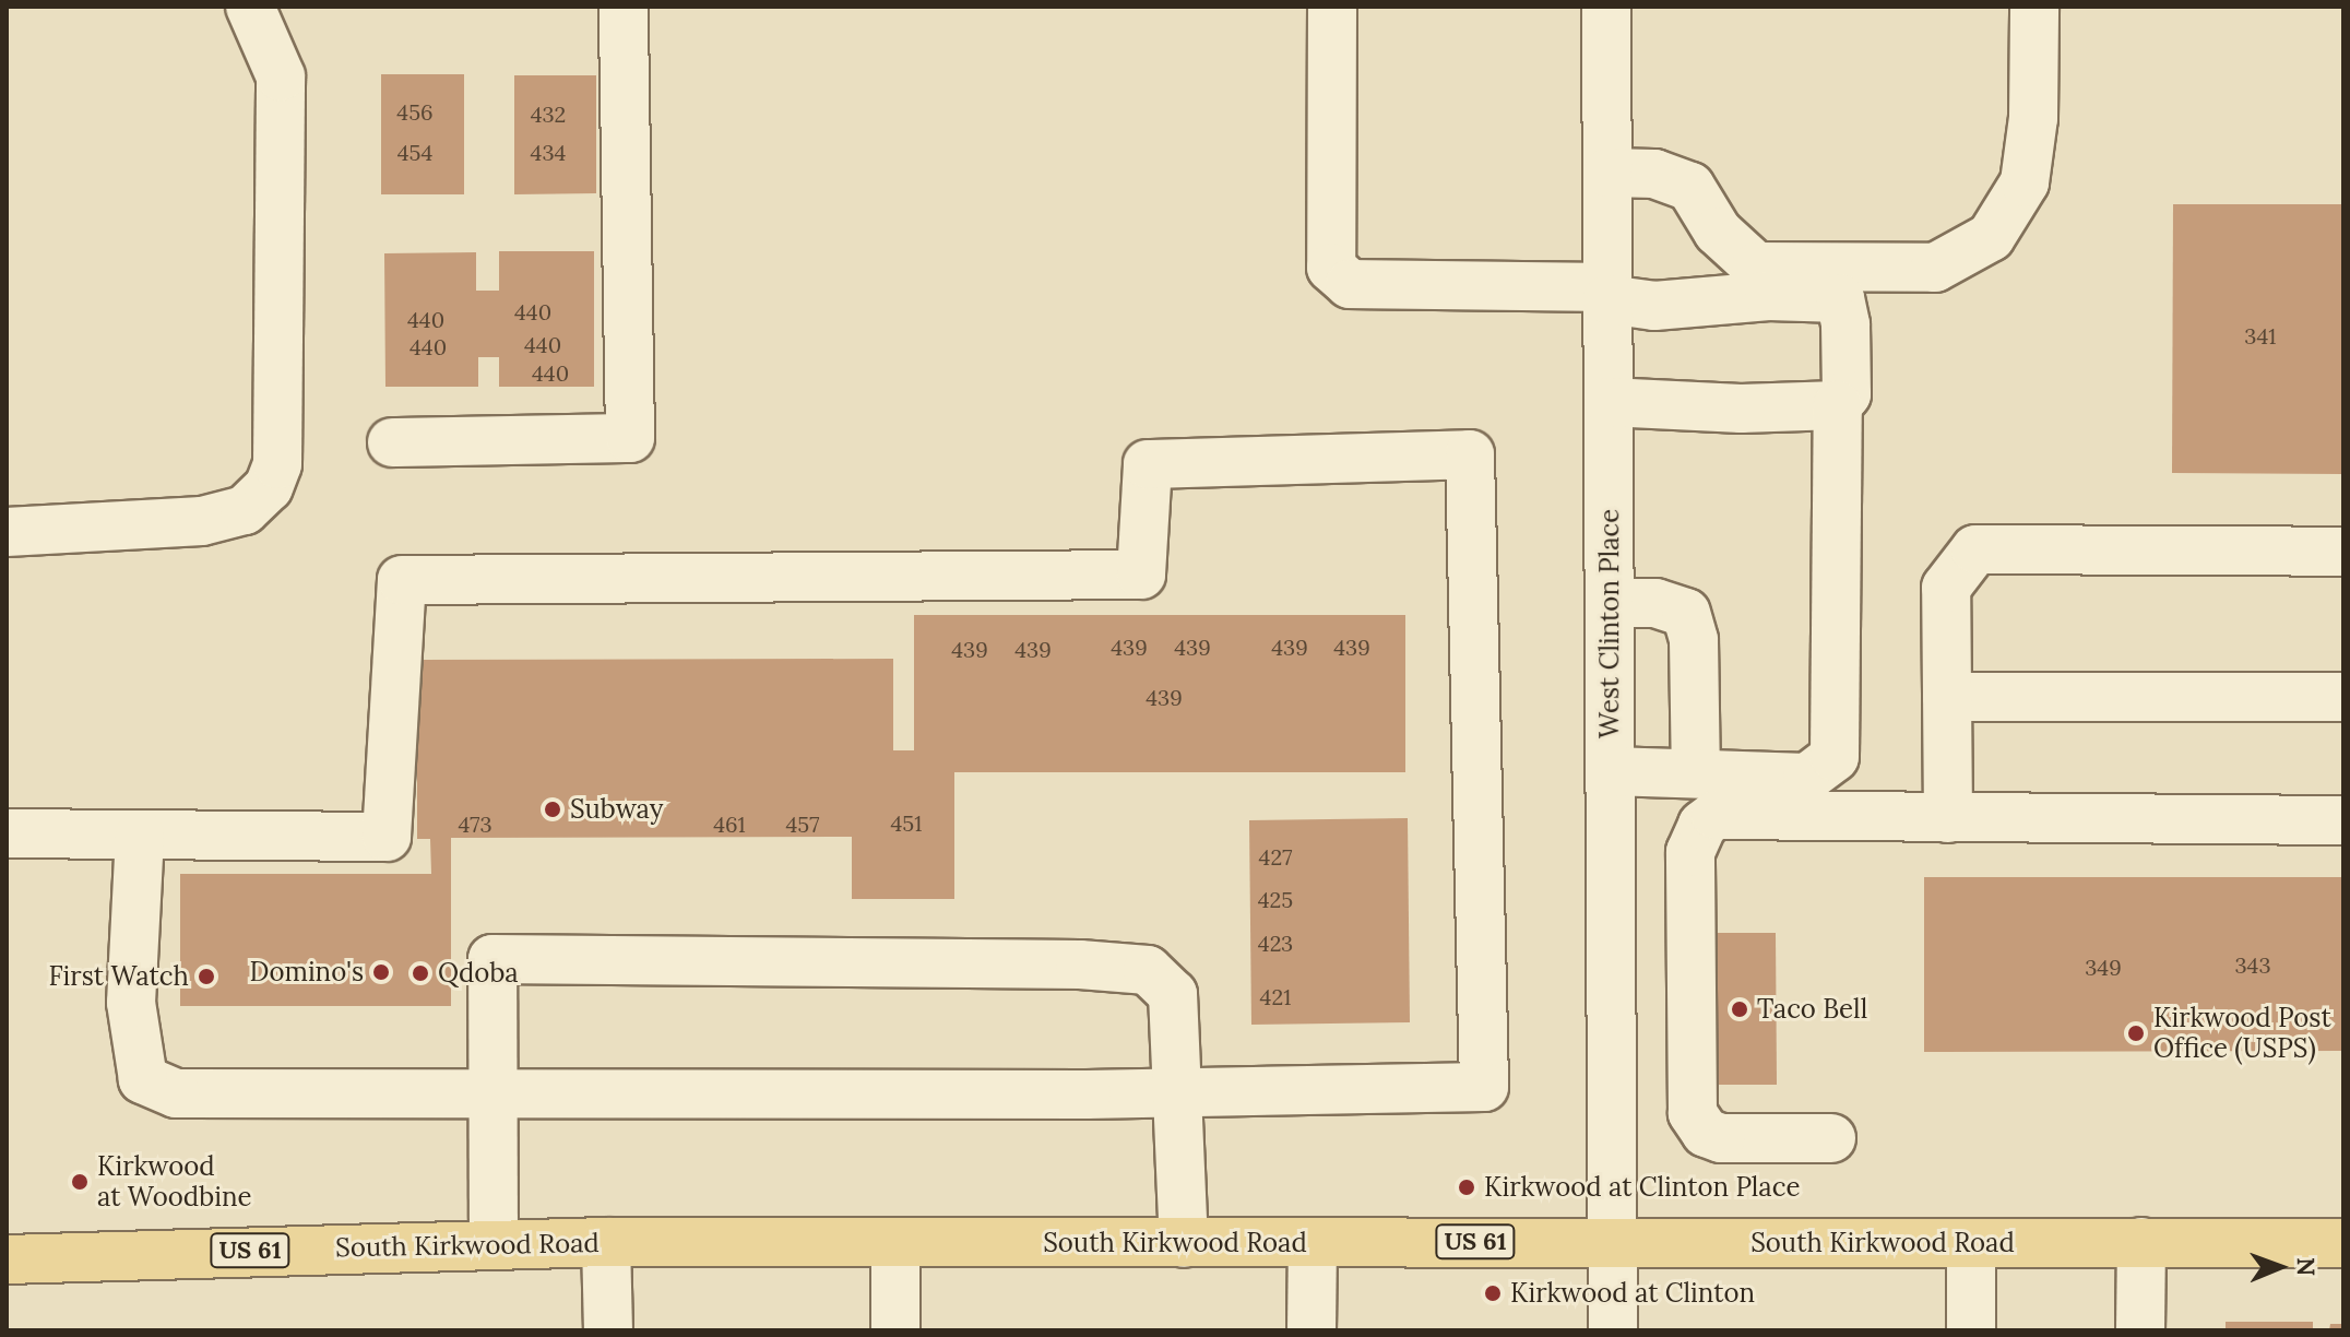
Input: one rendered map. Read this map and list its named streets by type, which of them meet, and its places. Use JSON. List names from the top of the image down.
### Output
{
  "streets": {
    "main road": ["US 61", "South Kirkwood Road"],
    "street": ["West Clinton Place"]
  },
  "crossings": [
    ["West Clinton Place", "South Kirkwood Road"]
  ],
  "places": [
    "Subway",
    "Domino's",
    "Qdoba",
    "First Watch",
    "Taco Bell",
    "Kirkwood Post Office (USPS)",
    "Kirkwood at Woodbine",
    "Kirkwood at Clinton Place",
    "Kirkwood at Clinton"
  ],
  "house_numbers": [
    "456",
    "432",
    "454",
    "434",
    "440",
    "440",
    "341",
    "440",
    "440",
    "440",
    "439",
    "439",
    "439",
    "439",
    "439",
    "439",
    "439",
    "451",
    "473",
    "461",
    "457",
    "427",
    "425",
    "423",
    "343",
    "349",
    "421"
  ],
  "north": "right"
}
